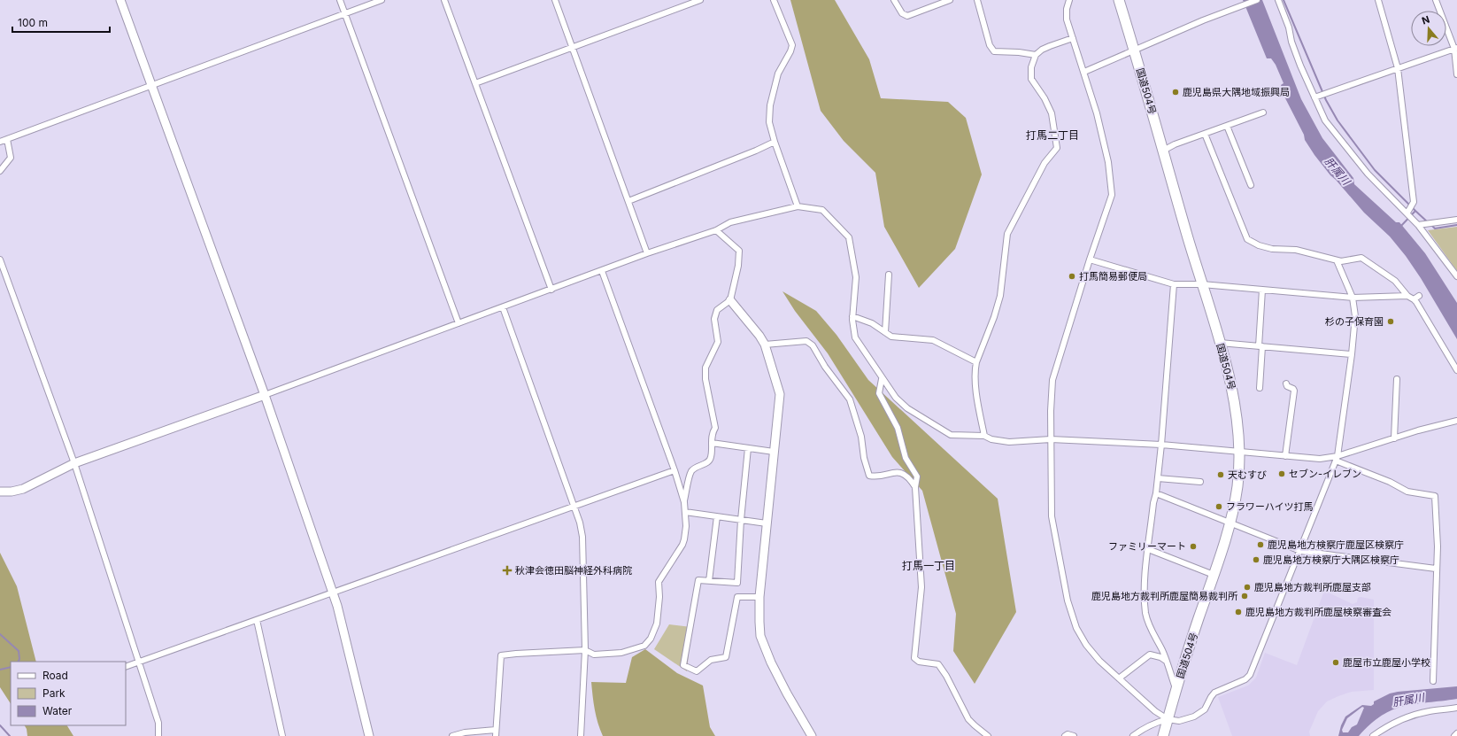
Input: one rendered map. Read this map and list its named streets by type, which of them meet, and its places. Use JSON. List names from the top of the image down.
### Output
{
  "streets": {
    "highway": ["国道504号"]
  },
  "districts": ["打馬二丁目", "打馬一丁目"],
  "water": ["肝属川"],
  "places": {
    "other": [
      "鹿児島県大隅地域振興局",
      "打馬簡易郵便局",
      "杉の子保育園",
      "セブン-イレブン",
      "天むすび",
      "フラワーハイツ打馬",
      "鹿児島地方検察庁鹿屋区検察庁",
      "ファミリーマート",
      "鹿児島地方検察庁大隅区検察庁",
      "鹿児島地方裁判所鹿屋支部",
      "鹿児島地方裁判所鹿屋簡易裁判所",
      "鹿児島地方裁判所鹿屋検察審査会",
      "鹿屋市立鹿屋小学校"
    ],
    "health": ["秋津会徳田脳神経外科病院"]
  },
  "legend": ["Road", "Park", "Water"],
  "scale_bar": "100 m",
  "north": "top"
}
